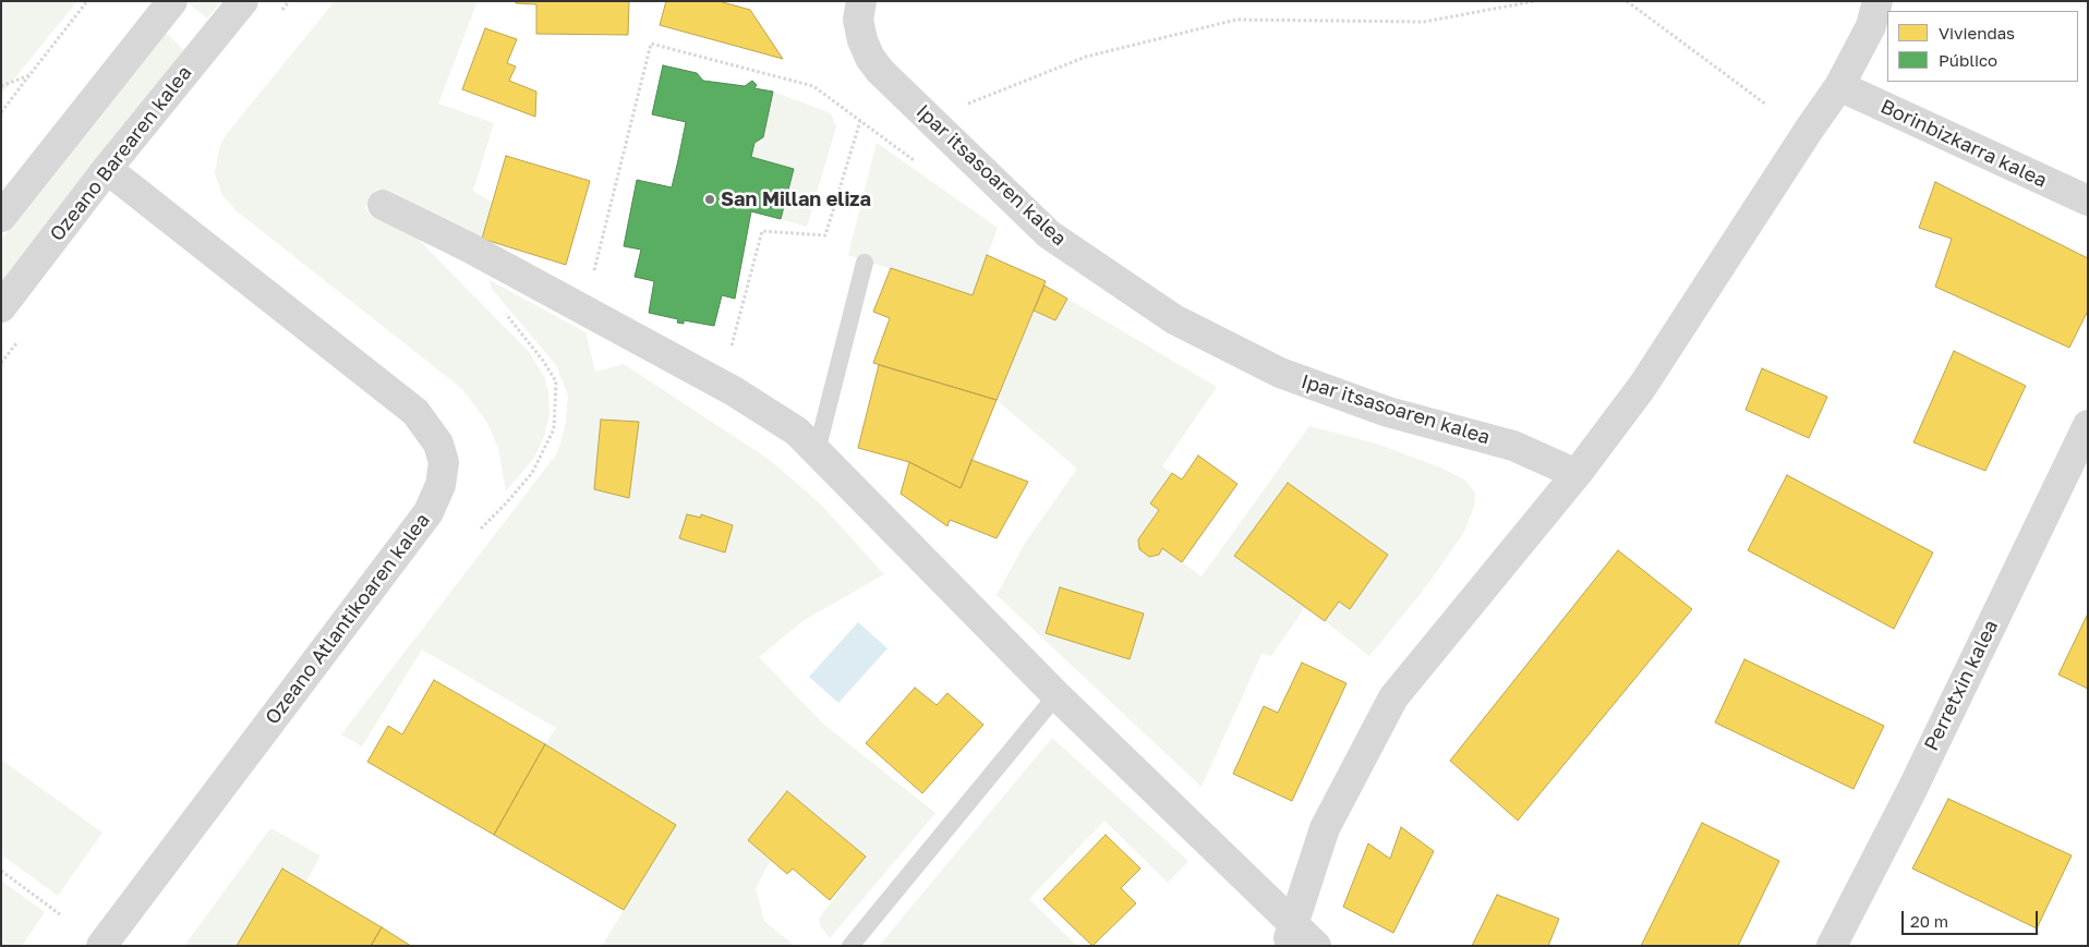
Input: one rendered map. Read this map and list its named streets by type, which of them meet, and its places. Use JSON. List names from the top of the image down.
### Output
{
  "streets": {
    "street": [
      "Borinbizkarra kalea",
      "Ozeano Barearen kalea",
      "Ipar itsasoaren kalea",
      "Ozeano Atlantikoaren kalea",
      "Perretxin kalea"
    ]
  },
  "crossings": [
    ["Ozeano Barearen kalea", "Ozeano Atlantikoaren kalea"]
  ],
  "places": ["San Millan eliza"],
  "legend": ["Viviendas", "Público"],
  "scale_bar": "20 m"
}
